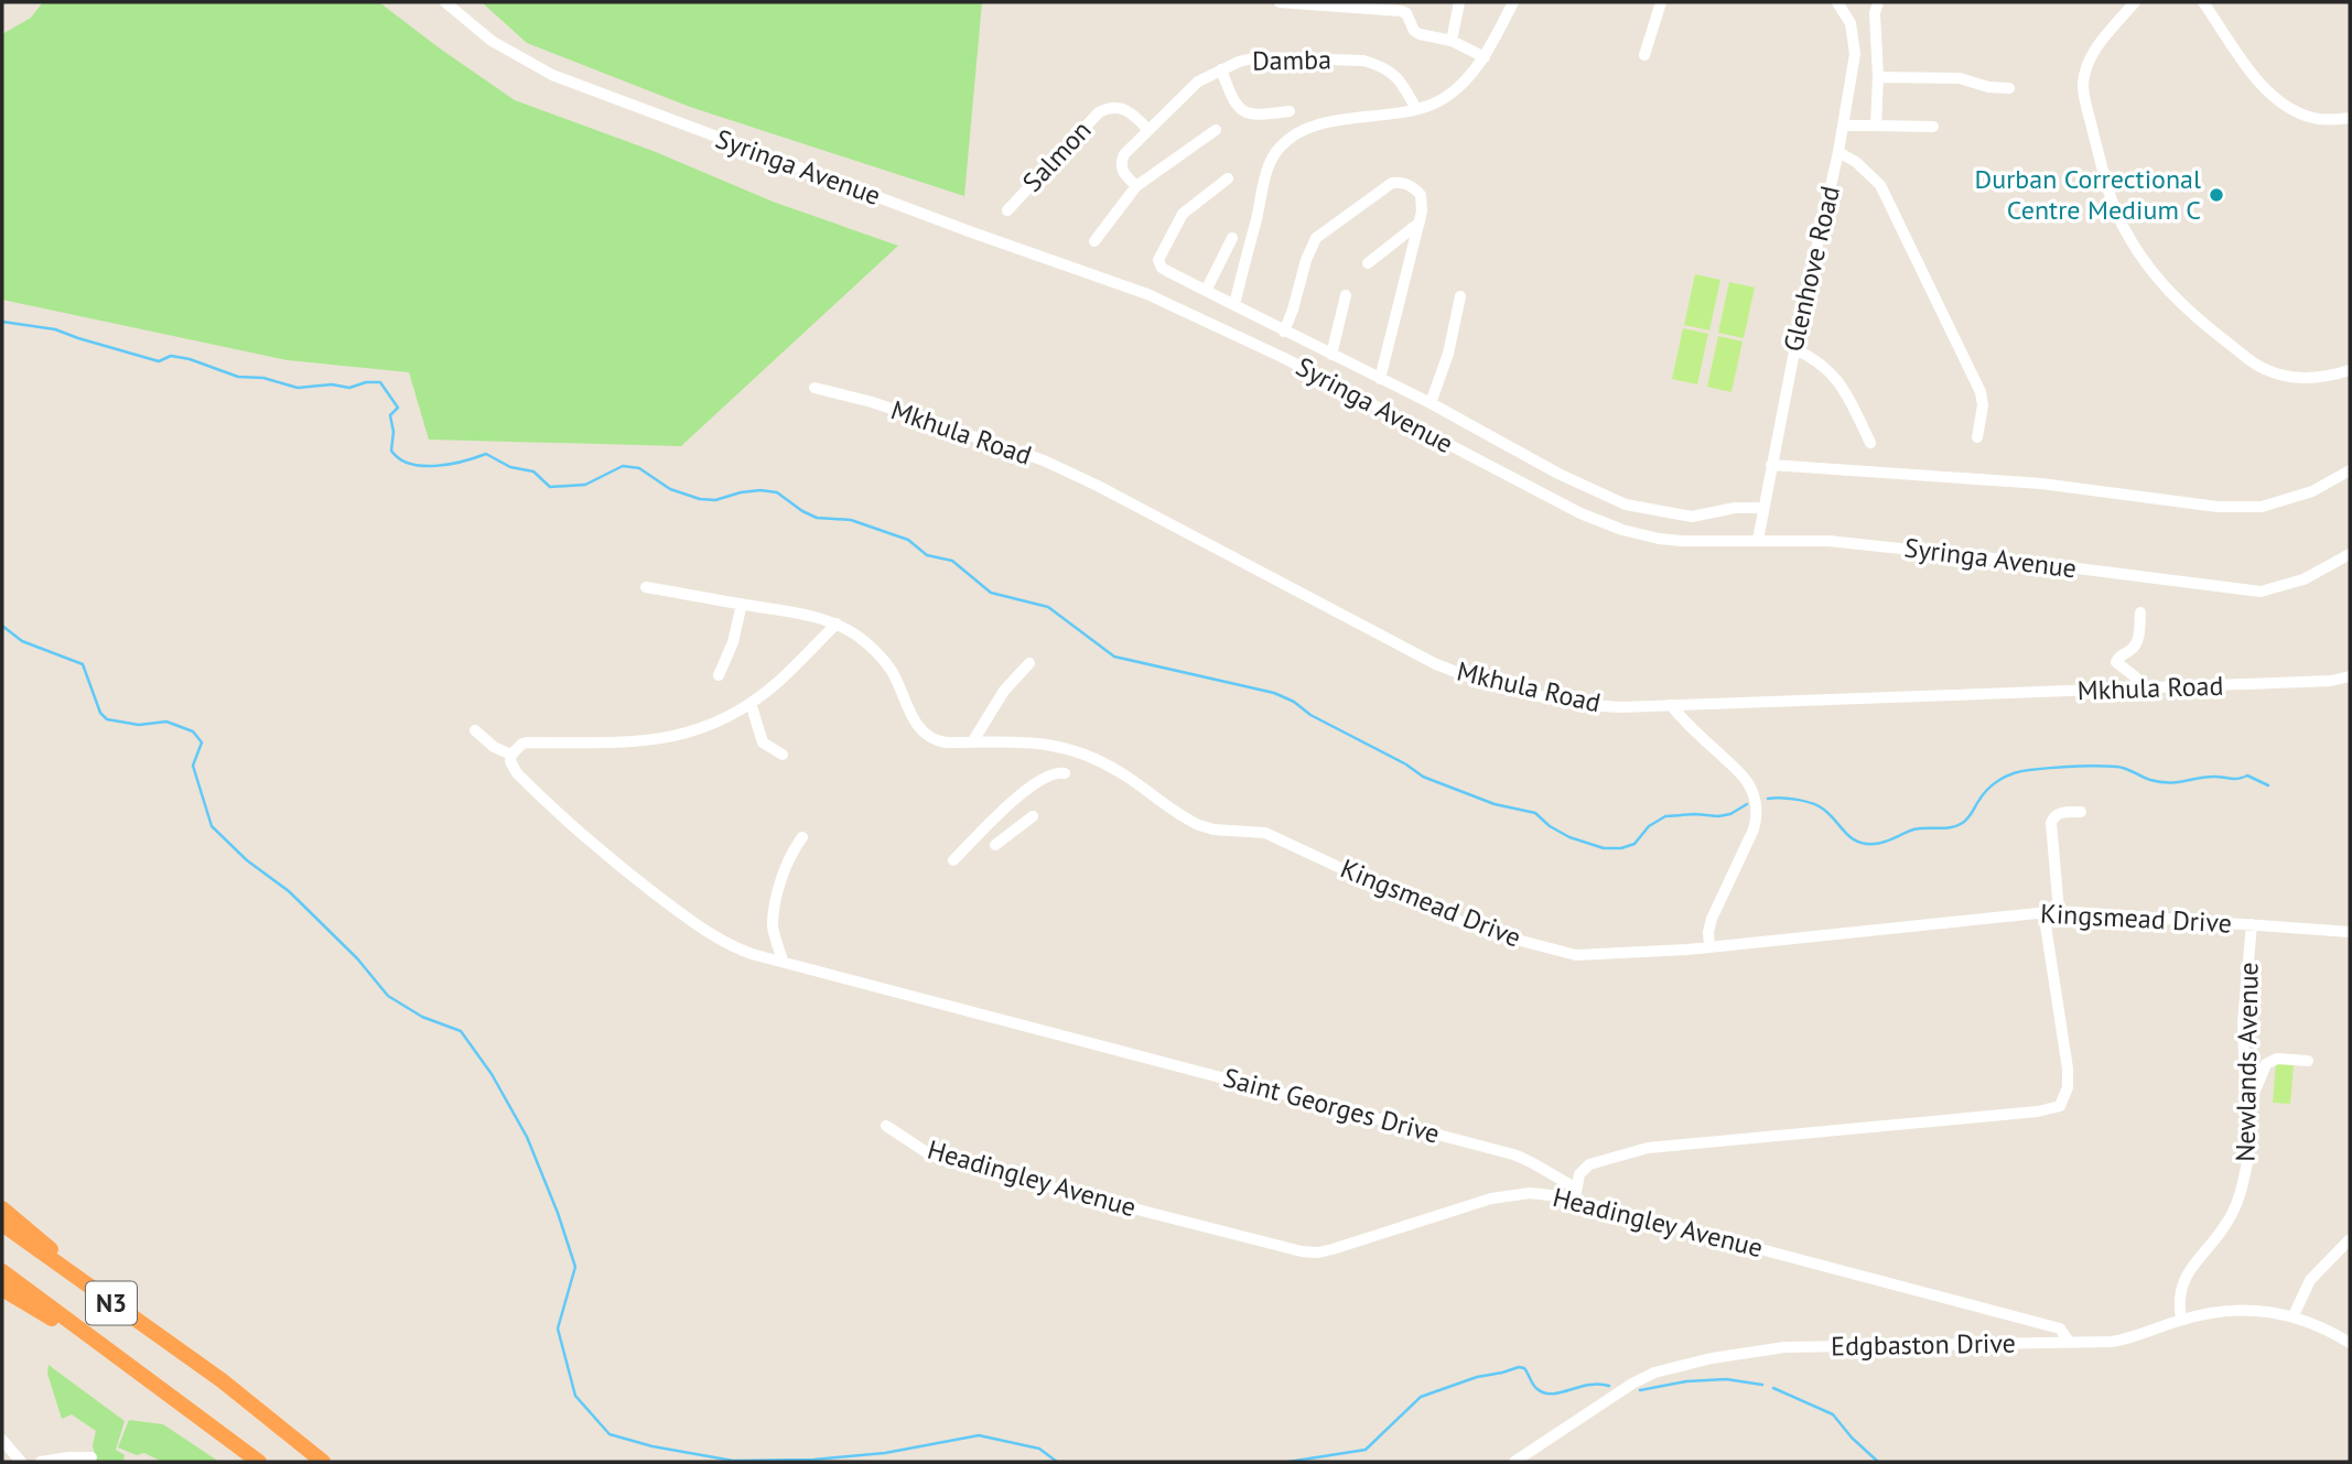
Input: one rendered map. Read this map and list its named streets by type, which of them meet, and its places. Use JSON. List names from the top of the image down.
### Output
{
  "streets": {
    "highway": ["N3"],
    "street": [
      "Damba",
      "Salmon",
      "Syringa Avenue",
      "Glenhove Road",
      "Mkhula Road",
      "Kingsmead Drive",
      "Newlands Avenue",
      "Saint Georges Drive",
      "Headingley Avenue",
      "Edgbaston Drive"
    ]
  },
  "crossings": [
    ["Damba", "Salmon"],
    ["Syringa Avenue", "Glenhove Road"],
    ["Kingsmead Drive", "Newlands Avenue"],
    ["Newlands Avenue", "Edgbaston Drive"],
    ["Headingley Avenue", "Edgbaston Drive"]
  ],
  "places": ["Durban Correctional Centre Medium C"]
}
